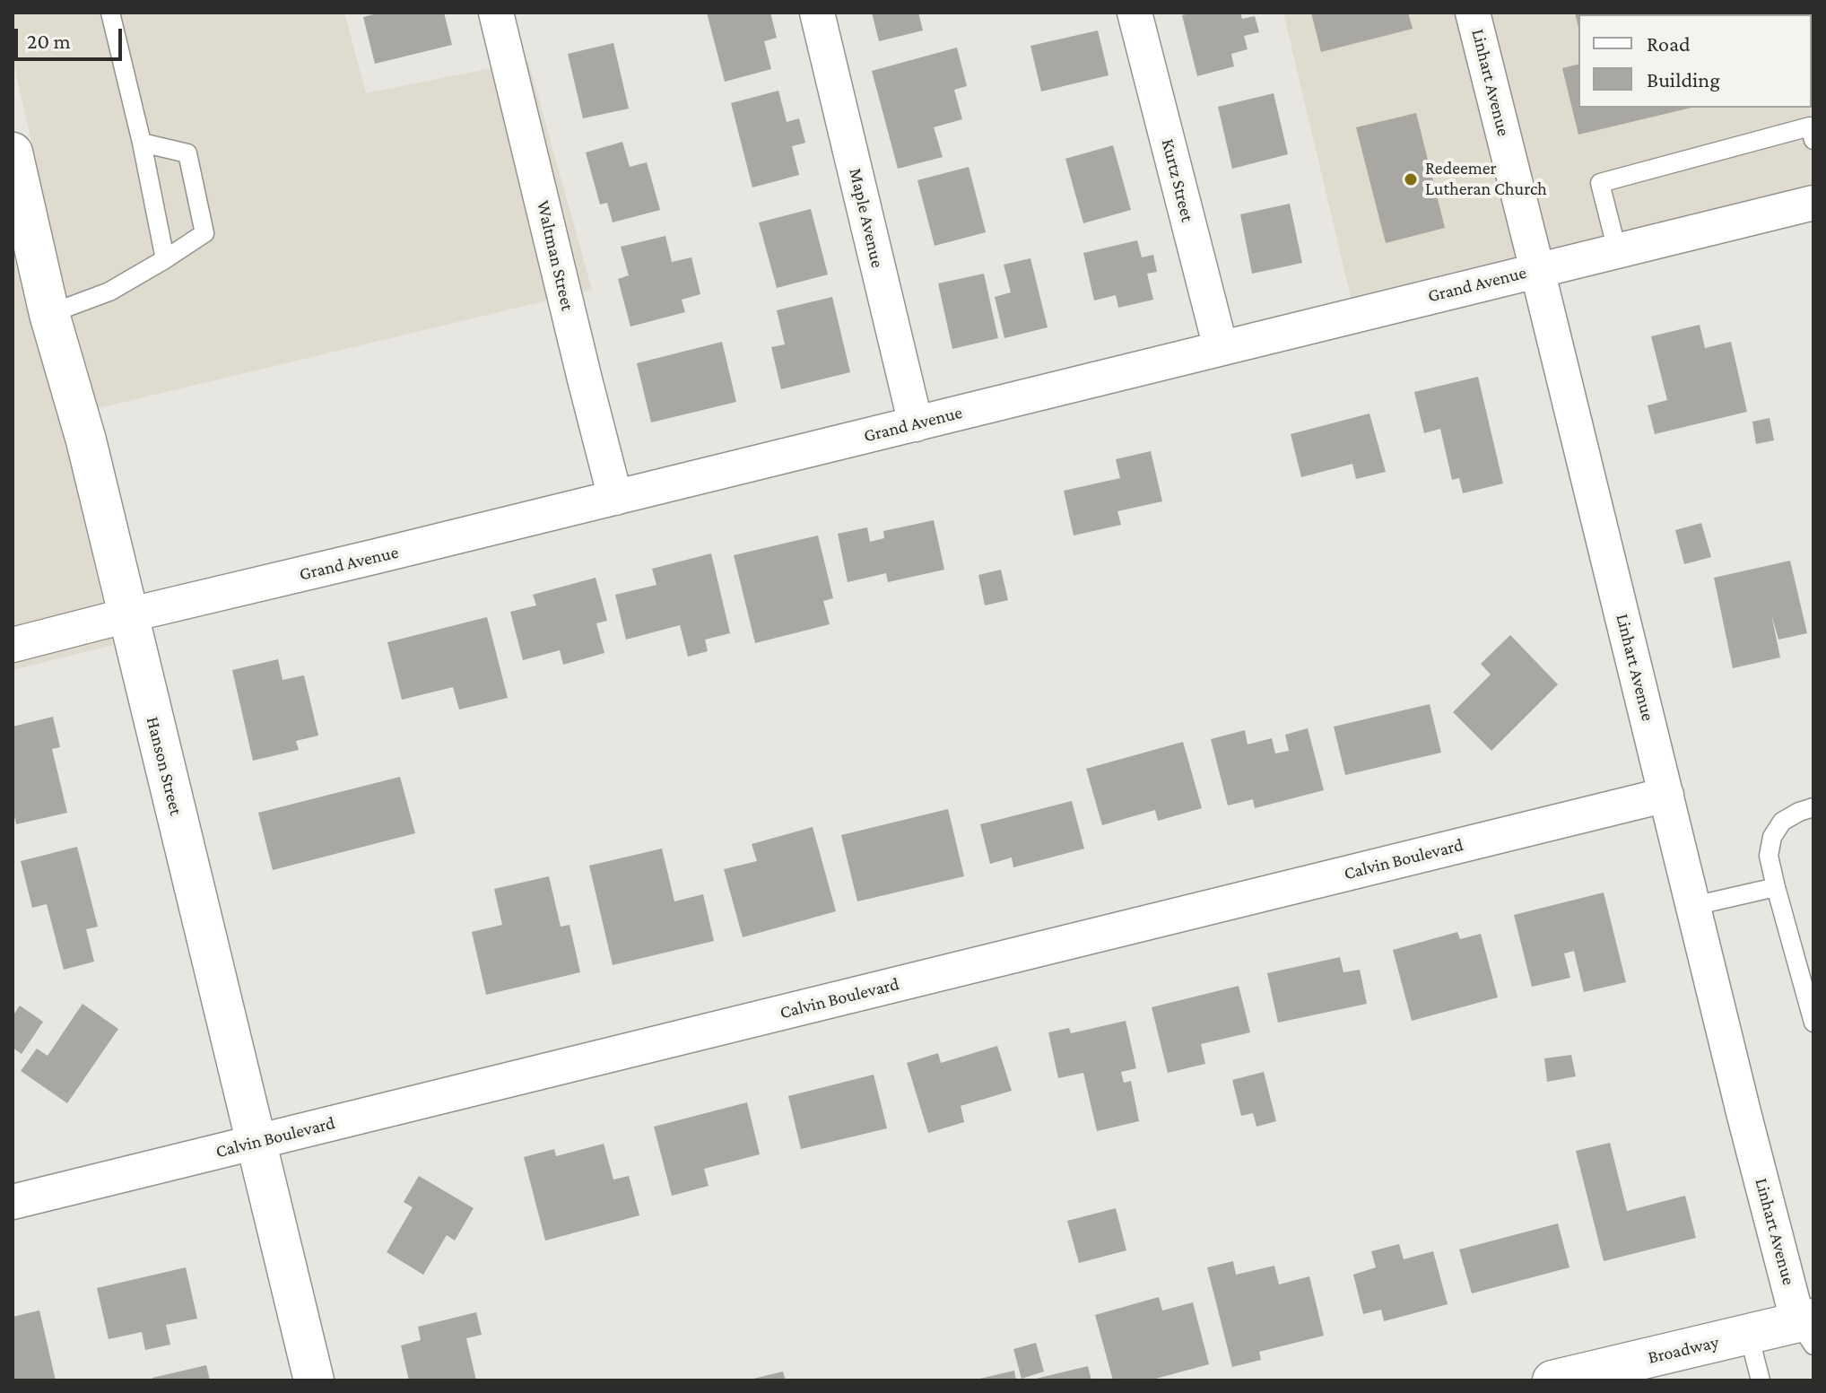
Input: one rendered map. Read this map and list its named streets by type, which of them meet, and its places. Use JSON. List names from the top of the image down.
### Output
{
  "streets": {
    "street": [
      "Linhart Avenue",
      "Kurtz Street",
      "Maple Avenue",
      "Waltman Street",
      "Grand Avenue",
      "Hanson Street",
      "Calvin Boulevard",
      "Broadway"
    ]
  },
  "crossings": [
    ["Linhart Avenue", "Grand Avenue"],
    ["Linhart Avenue", "Calvin Boulevard"],
    ["Linhart Avenue", "Broadway"],
    ["Kurtz Street", "Grand Avenue"],
    ["Maple Avenue", "Grand Avenue"],
    ["Waltman Street", "Grand Avenue"],
    ["Grand Avenue", "Hanson Street"],
    ["Hanson Street", "Calvin Boulevard"]
  ],
  "places": ["Redeemer Lutheran Church"],
  "legend": ["Road", "Building"],
  "scale_bar": "20 m"
}
